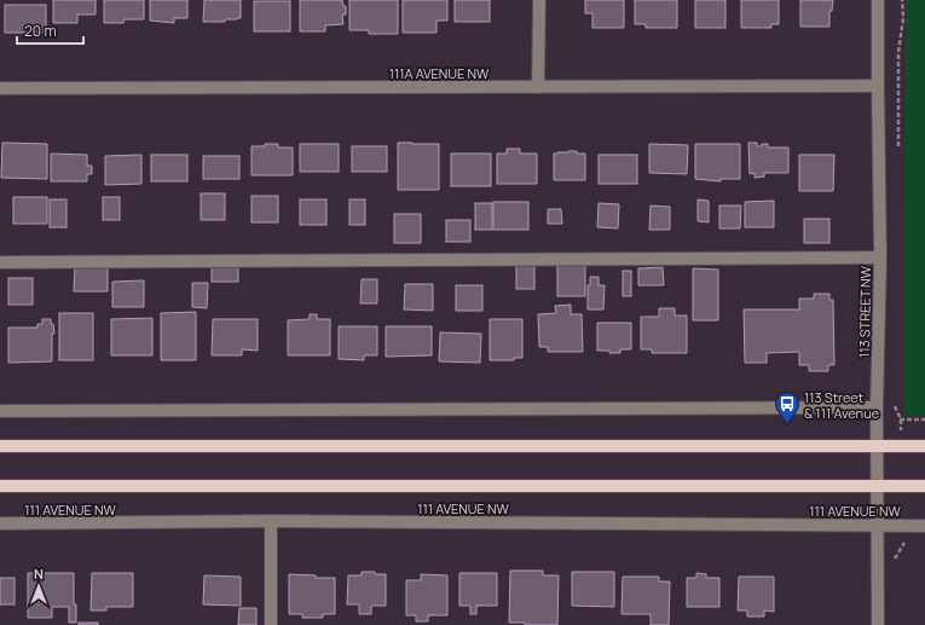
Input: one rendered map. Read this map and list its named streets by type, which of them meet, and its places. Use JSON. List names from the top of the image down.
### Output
{
  "streets": {
    "main road": ["111 AVENUE NW"],
    "street": ["111A AVENUE NW", "113 STREET NW"]
  },
  "crossings": [
    ["111A AVENUE NW", "113 STREET NW"],
    ["113 STREET NW", "111 AVENUE NW"]
  ],
  "places": {
    "bus stop": ["113 Street & 111 Avenue"]
  },
  "scale_bar": "20 m",
  "north": "top"
}
